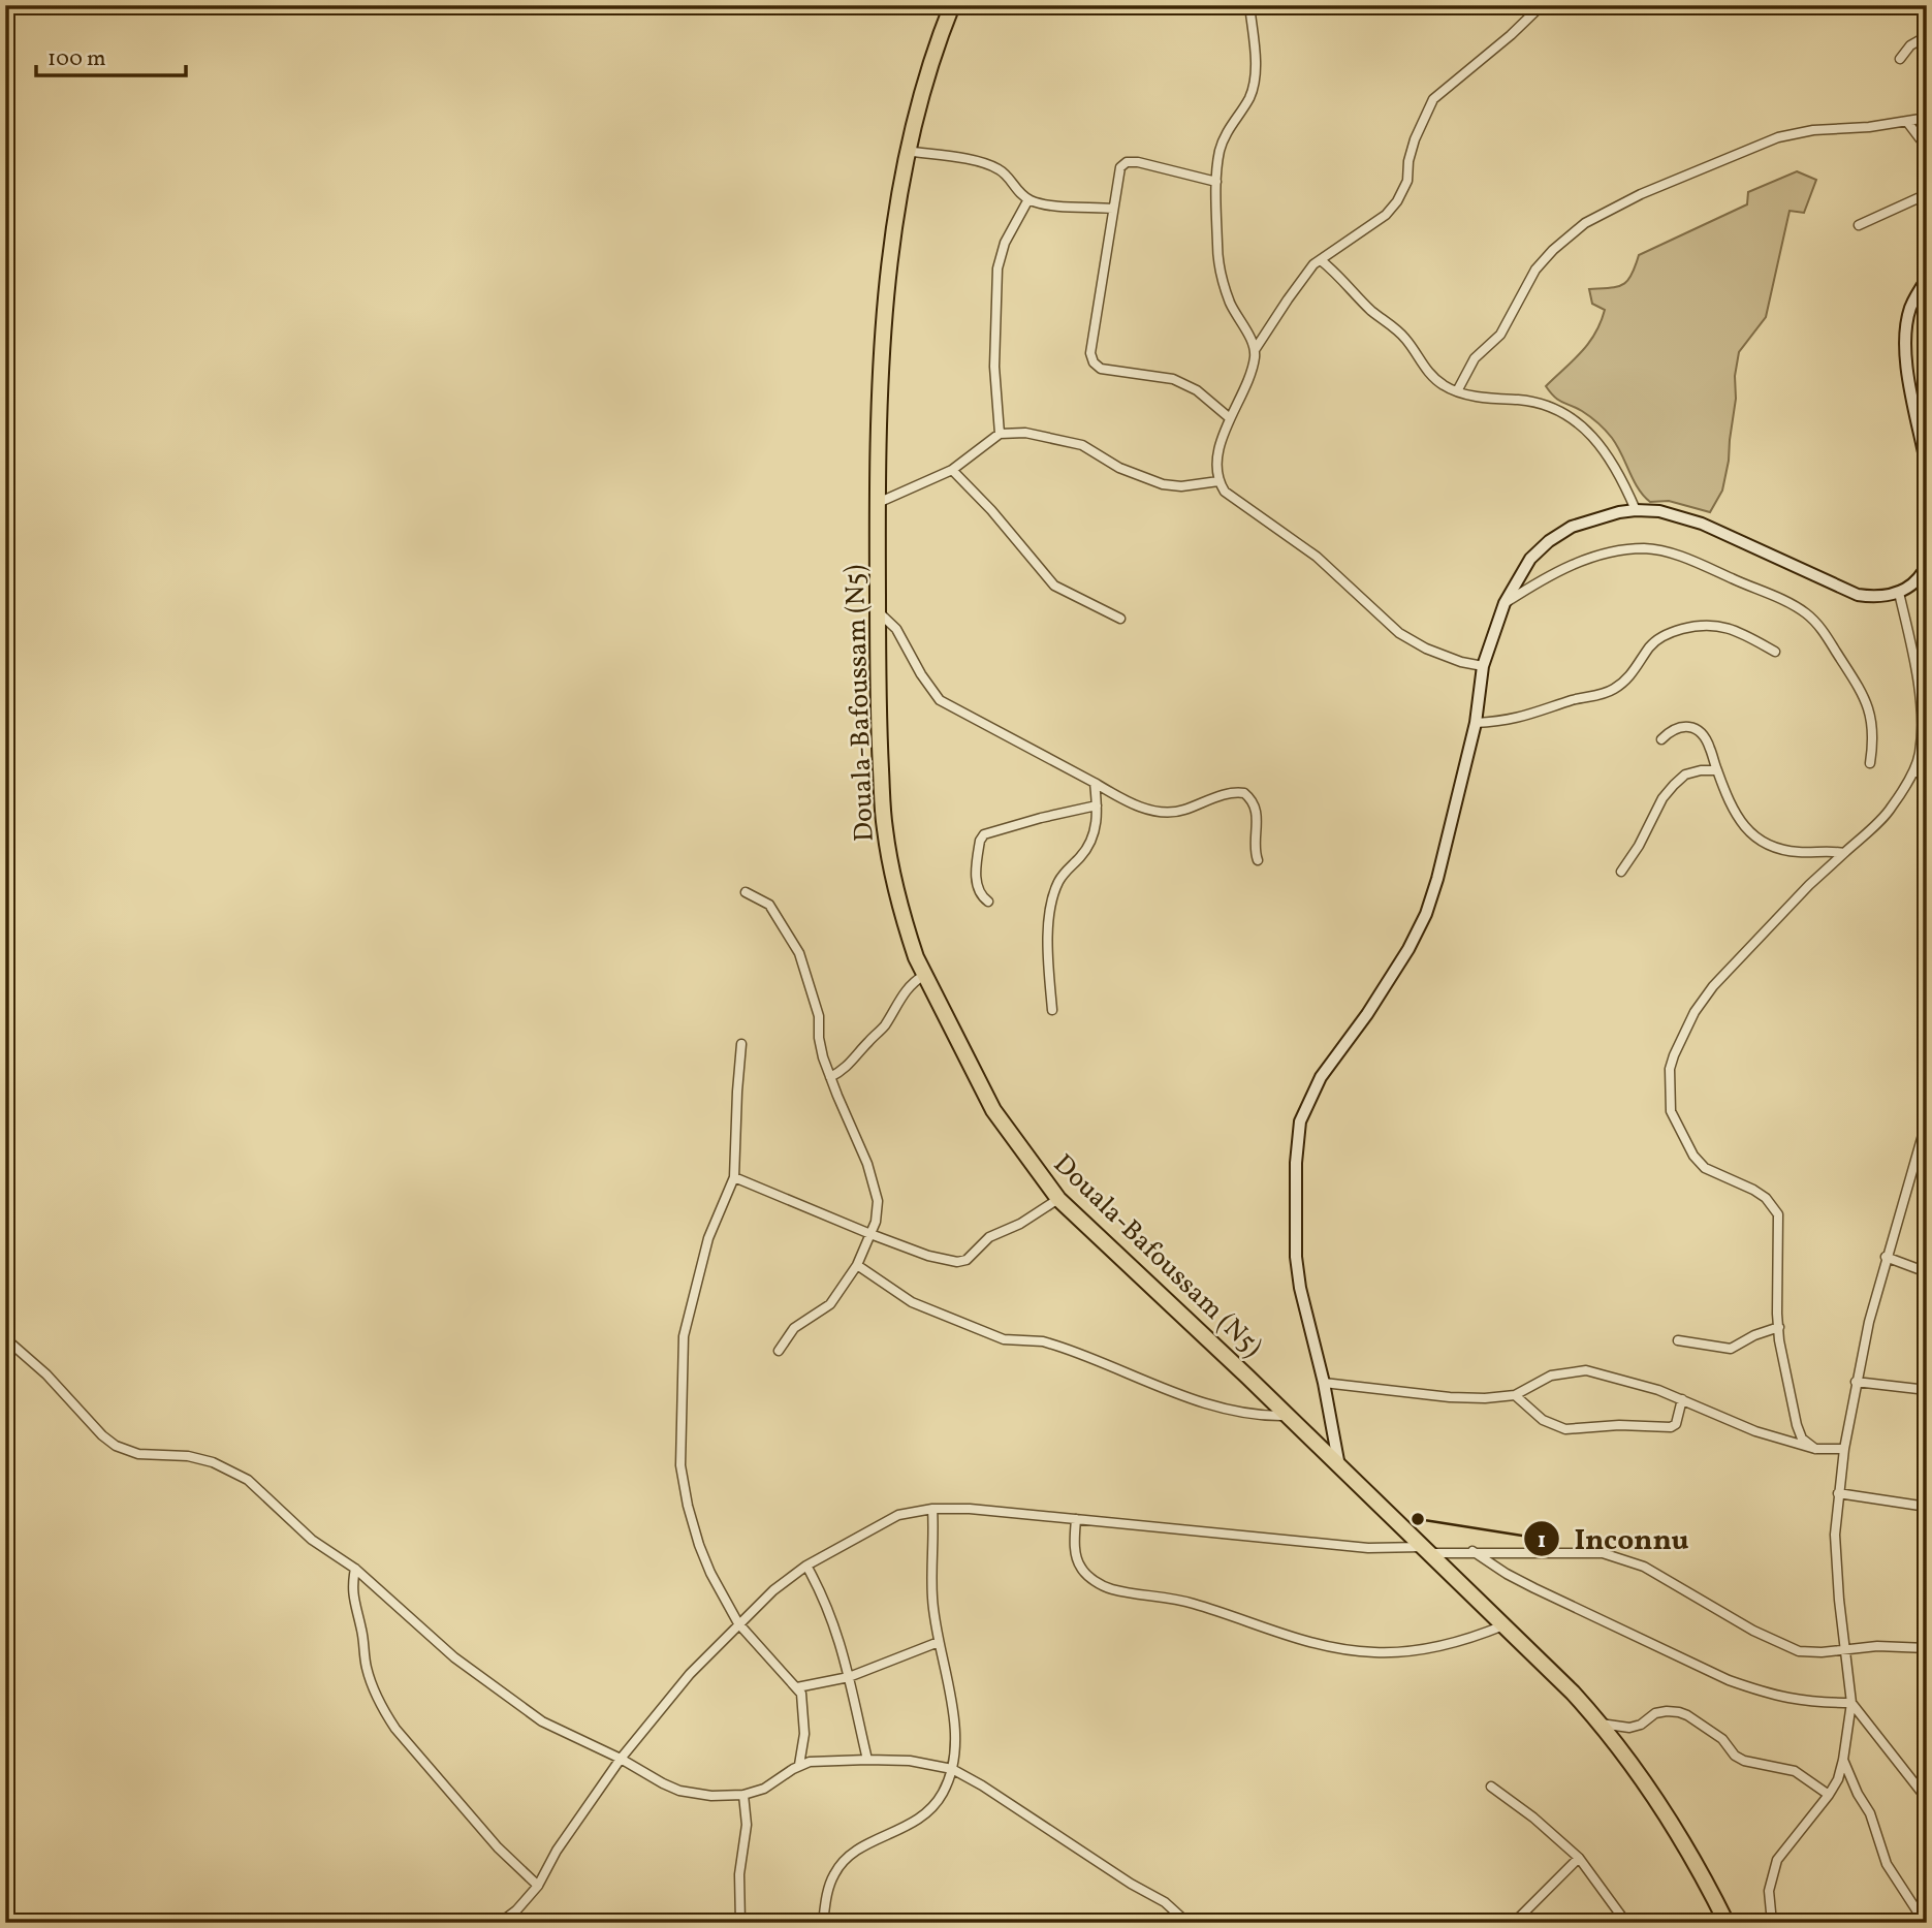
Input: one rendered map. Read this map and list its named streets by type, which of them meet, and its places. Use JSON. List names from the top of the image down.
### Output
{
  "streets": {
    "highway": ["Douala-Bafoussam (N5)"]
  },
  "places": ["Inconnu"],
  "scale_bar": "100 m"
}
